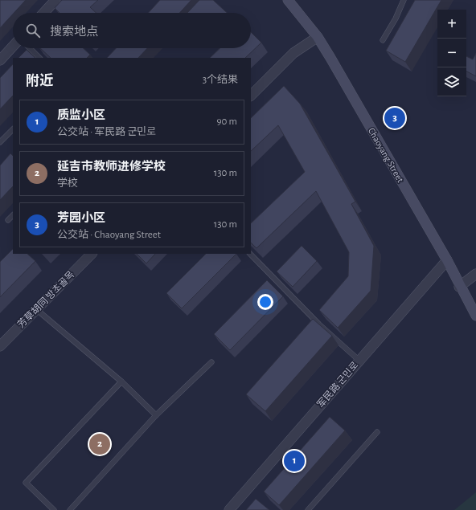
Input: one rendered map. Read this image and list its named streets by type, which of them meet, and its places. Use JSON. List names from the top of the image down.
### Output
{
  "streets": {
    "main road": ["Chaoyang Street"],
    "street": ["芳草胡同 방초골목", "军民路 군민로"]
  },
  "crossings": [
    ["Chaoyang Street", "军民路 군민로"]
  ],
  "page": {
    "map_buttons": ["+", "−"],
    "search": "搜索地点",
    "heading": ["附近", "3个结果"],
    "list": [
      {
        "mark": "1",
        "name": "质监小区",
        "note": "公交站 · 军民路 군민로",
        "value": "90 m"
      },
      {
        "mark": "2",
        "name": "延吉市教师进修学校",
        "note": "学校",
        "value": "130 m"
      },
      {
        "mark": "3",
        "name": "芳园小区",
        "note": "公交站 · Chaoyang Street",
        "value": "130 m"
      }
    ],
    "pins": ["3", "2", "1"]
  }
}
